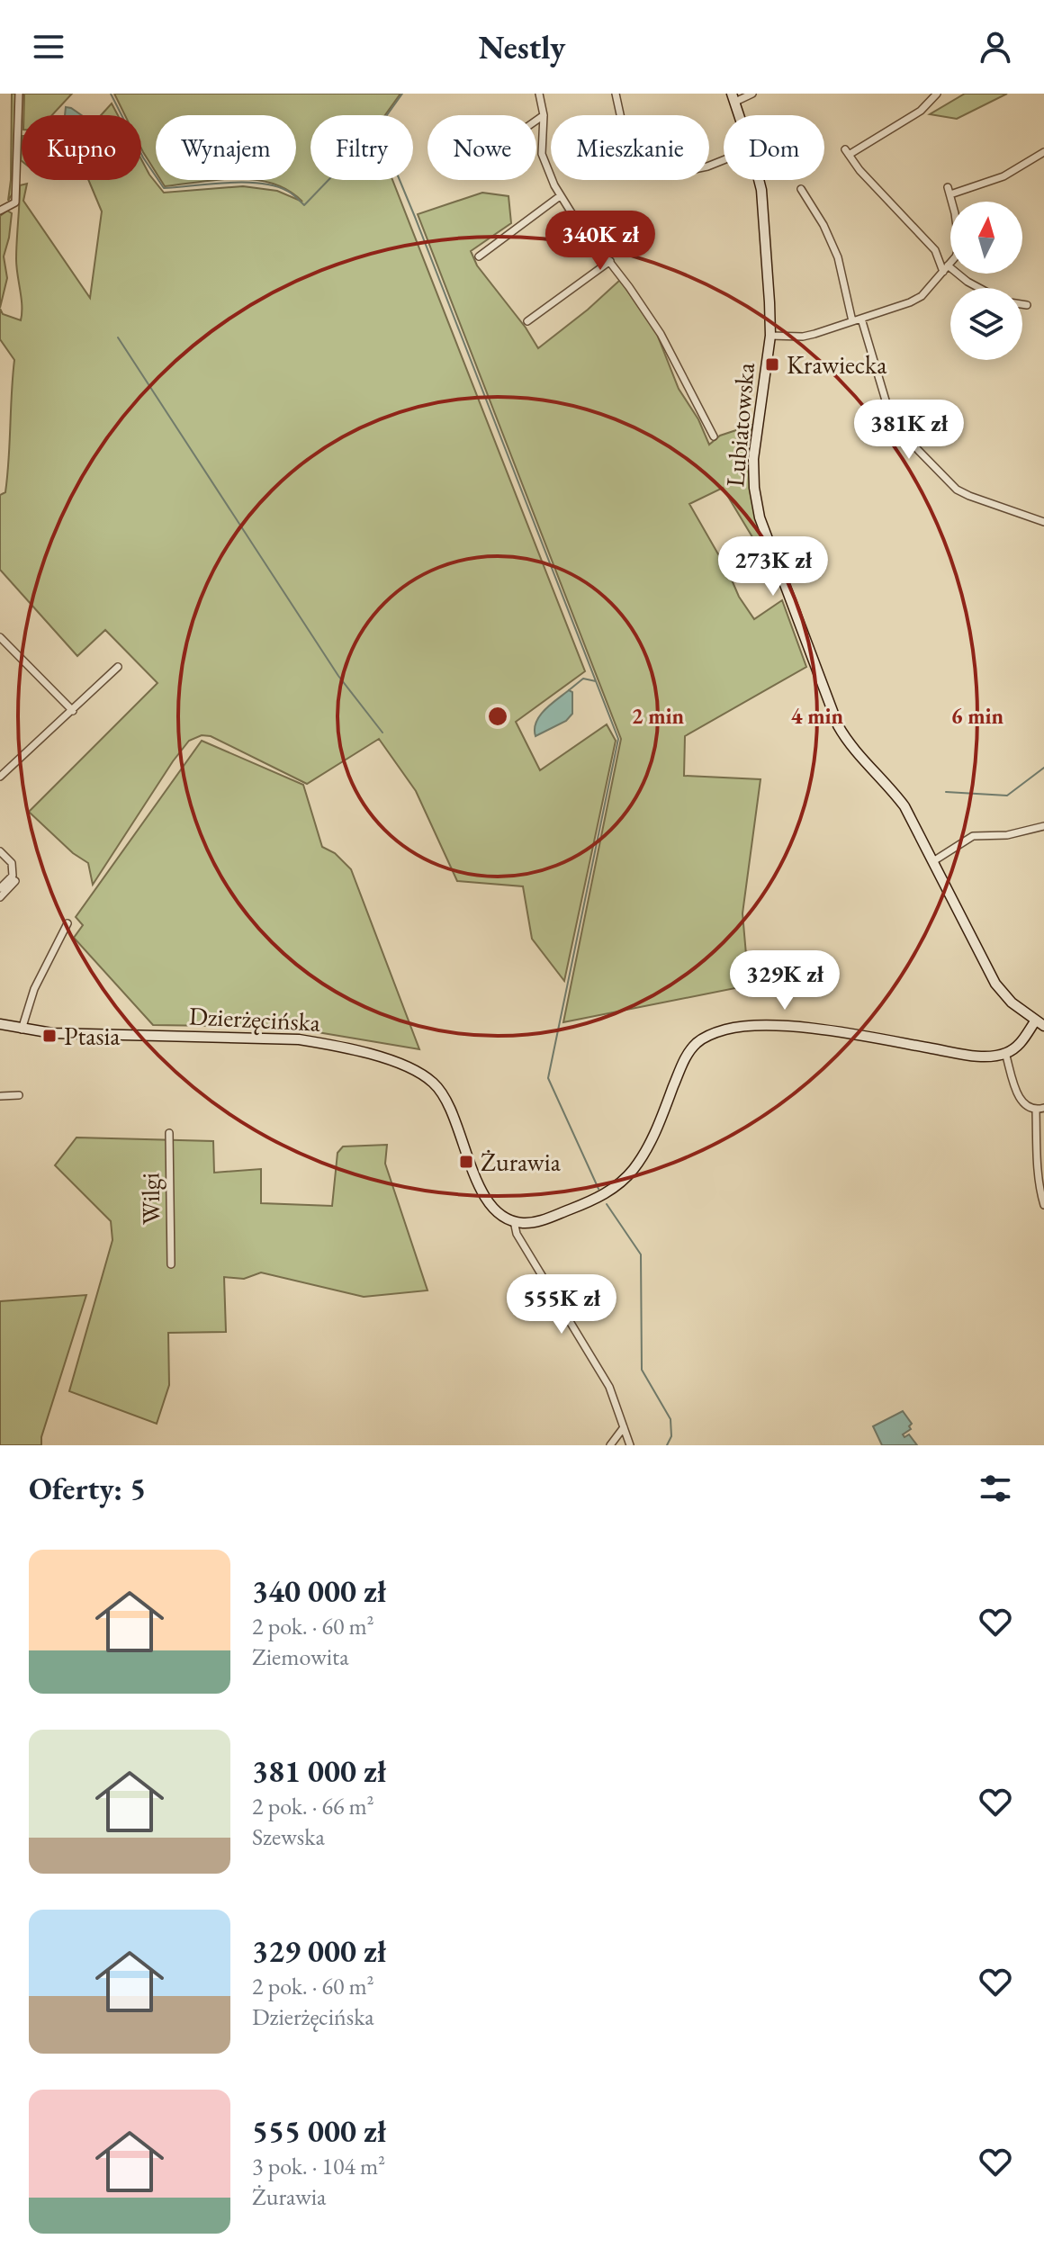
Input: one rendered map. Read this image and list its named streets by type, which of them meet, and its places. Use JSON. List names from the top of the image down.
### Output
{
  "streets": {
    "street": ["Lubiatowska", "Dzierżęcińska", "Wilgi"]
  },
  "places": {
    "transit": ["Krawiecka", "Ptasia", "Żurawia"]
  },
  "north": "top",
  "page": {
    "header": "Nestly",
    "chip": [
      "Kupno",
      "Wynajem",
      "Filtry",
      "Nowe",
      "Mieszkanie",
      "Dom"
    ],
    "price": [
      "340K zł",
      "381K zł",
      "273K zł",
      "329K zł",
      "555K zł"
    ],
    "heading": "Oferty: 5",
    "list": [
      {
        "name": "340 000 zł",
        "note": "2 pok. · 60 m² · Ziemowita"
      },
      {
        "name": "381 000 zł",
        "note": "2 pok. · 66 m² · Szewska"
      },
      {
        "name": "329 000 zł",
        "note": "2 pok. · 60 m² · Dzierżęcińska"
      },
      {
        "name": "555 000 zł",
        "note": "3 pok. · 104 m² · Żurawia"
      }
    ]
  },
  "rings": ["2 min", "4 min", "6 min"]
}
